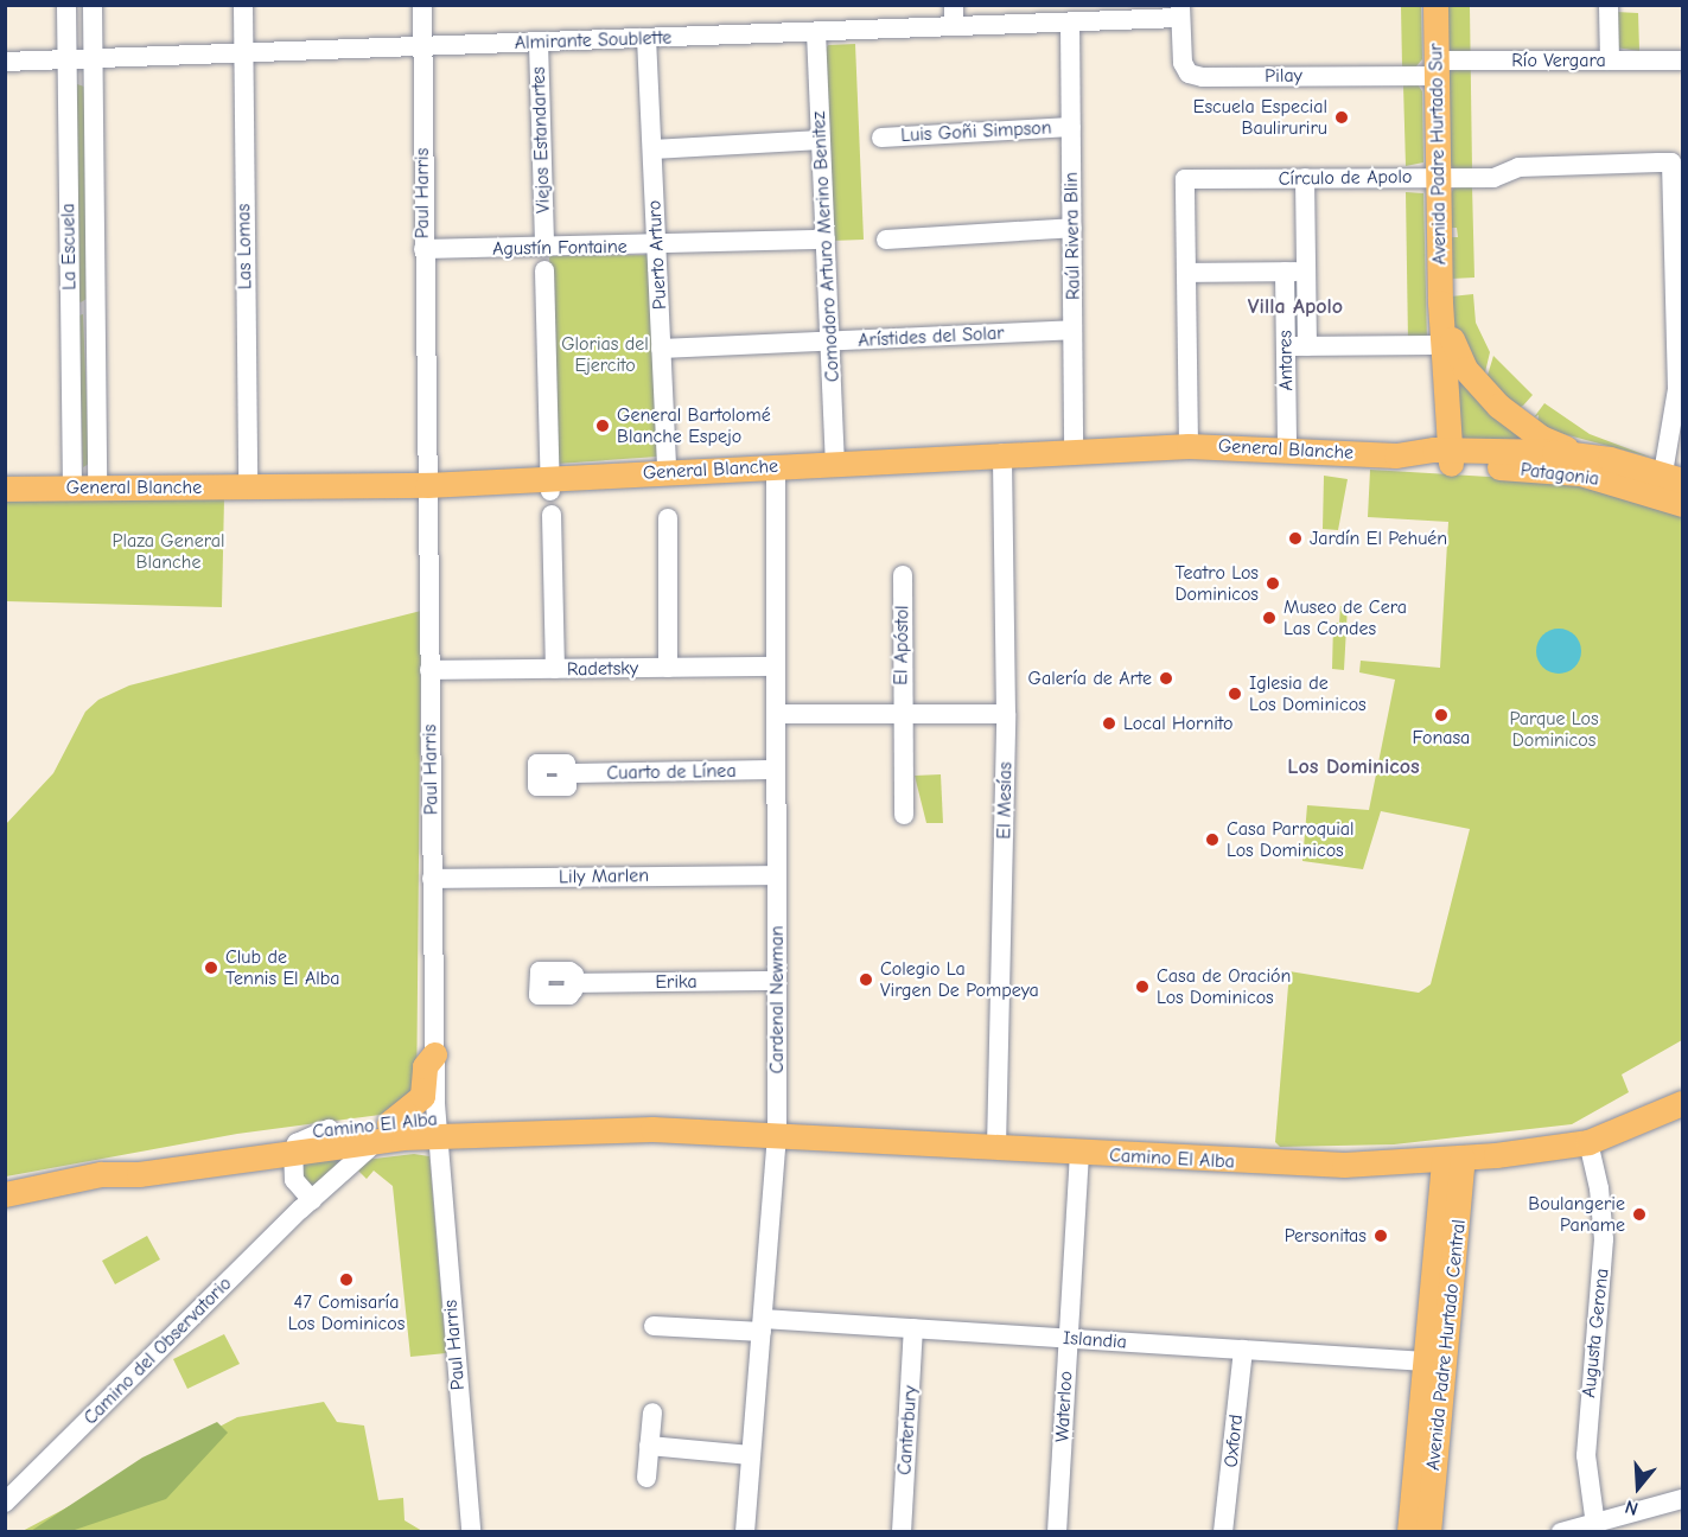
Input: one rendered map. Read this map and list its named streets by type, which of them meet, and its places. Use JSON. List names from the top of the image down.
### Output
{
  "streets": {
    "main road": [
      "Avenida Padre Hurtado Sur",
      "General Blanche",
      "Patagonia",
      "Camino El Alba",
      "Avenida Padre Hurtado Central"
    ],
    "street": [
      "Almirante Soublette",
      "Río Vergara",
      "Pilay",
      "Luis Goñi Simpson",
      "Viejos Estandartes",
      "Círculo de Apolo",
      "Paul Harris",
      "Raúl Rivera Blin",
      "La Escuela",
      "Las Lomas",
      "Comodoro Arturo Merino Benitez",
      "Agustín Fontaine",
      "Puerto Arturo",
      "Arístides del Solar",
      "Antares",
      "El Apóstol",
      "Radetsky",
      "Cuarto de Línea",
      "El Mesías",
      "Lily Marlen",
      "Erika",
      "Cardenal Newman",
      "Augusta Gerona",
      "Islandia",
      "Camino del Observatorio",
      "Waterloo",
      "Canterbury",
      "Oxford"
    ]
  },
  "crossings": [
    ["Almirante Soublette", "Pilay"],
    ["Almirante Soublette", "Viejos Estandartes"],
    ["Almirante Soublette", "Paul Harris"],
    ["Almirante Soublette", "Raúl Rivera Blin"],
    ["Almirante Soublette", "La Escuela"],
    ["Almirante Soublette", "Las Lomas"],
    ["Almirante Soublette", "Comodoro Arturo Merino Benitez"],
    ["Almirante Soublette", "Puerto Arturo"],
    ["Río Vergara", "Pilay"],
    ["Río Vergara", "Avenida Padre Hurtado Sur"],
    ["Pilay", "Avenida Padre Hurtado Sur"],
    ["Luis Goñi Simpson", "Raúl Rivera Blin"],
    ["Avenida Padre Hurtado Sur", "Círculo de Apolo"],
    ["Avenida Padre Hurtado Sur", "General Blanche"],
    ["Avenida Padre Hurtado Sur", "Patagonia"],
    ["Círculo de Apolo", "Antares"],
    ["Círculo de Apolo", "General Blanche"],
    ["Círculo de Apolo", "Patagonia"],
    ["Paul Harris", "Agustín Fontaine"],
    ["Paul Harris", "General Blanche"],
    ["Paul Harris", "Radetsky"],
    ["Paul Harris", "Lily Marlen"],
    ["Paul Harris", "Camino El Alba"],
    ["Raúl Rivera Blin", "Arístides del Solar"],
    ["Raúl Rivera Blin", "General Blanche"],
    ["La Escuela", "General Blanche"],
    ["Las Lomas", "General Blanche"],
    ["Comodoro Arturo Merino Benitez", "Agustín Fontaine"],
    ["Comodoro Arturo Merino Benitez", "Arístides del Solar"],
    ["Comodoro Arturo Merino Benitez", "General Blanche"],
    ["Agustín Fontaine", "Puerto Arturo"],
    ["Puerto Arturo", "Arístides del Solar"],
    ["Puerto Arturo", "General Blanche"],
    ["Antares", "General Blanche"],
    ["General Blanche", "Patagonia"],
    ["General Blanche", "El Mesías"],
    ["General Blanche", "Cardenal Newman"],
    ["El Apóstol", "El Mesías"],
    ["El Apóstol", "Cardenal Newman"],
    ["Radetsky", "Cardenal Newman"],
    ["Cuarto de Línea", "Cardenal Newman"],
    ["El Mesías", "Camino El Alba"],
    ["Lily Marlen", "Cardenal Newman"],
    ["Erika", "Cardenal Newman"],
    ["Cardenal Newman", "Camino El Alba"],
    ["Cardenal Newman", "Islandia"],
    ["Camino El Alba", "Augusta Gerona"],
    ["Camino El Alba", "Avenida Padre Hurtado Central"],
    ["Camino El Alba", "Camino del Observatorio"],
    ["Camino El Alba", "Waterloo"],
    ["Islandia", "Avenida Padre Hurtado Central"],
    ["Islandia", "Waterloo"],
    ["Islandia", "Canterbury"],
    ["Islandia", "Oxford"]
  ],
  "districts": ["Villa Apolo", "Los Dominicos"],
  "parks": ["Glorias del Ejercito", "Plaza General Blanche", "Parque Los Dominicos"],
  "places": [
    "Escuela Especial Bauliruriru",
    "General Bartolomé Blanche Espejo",
    "Jardín El Pehuén",
    "Teatro Los Dominicos",
    "Museo de Cera Las Condes",
    "Galería de Arte",
    "Iglesia de Los Dominicos",
    "Fonasa",
    "Local Hornito",
    "Casa Parroquial Los Dominicos",
    "Club de Tennis El Alba",
    "Colegio La Virgen De Pompeya",
    "Casa de Oración Los Dominicos",
    "Boulangerie Paname",
    "Personitas",
    "47 Comisaría Los Dominicos"
  ],
  "north": "bottom"
}
